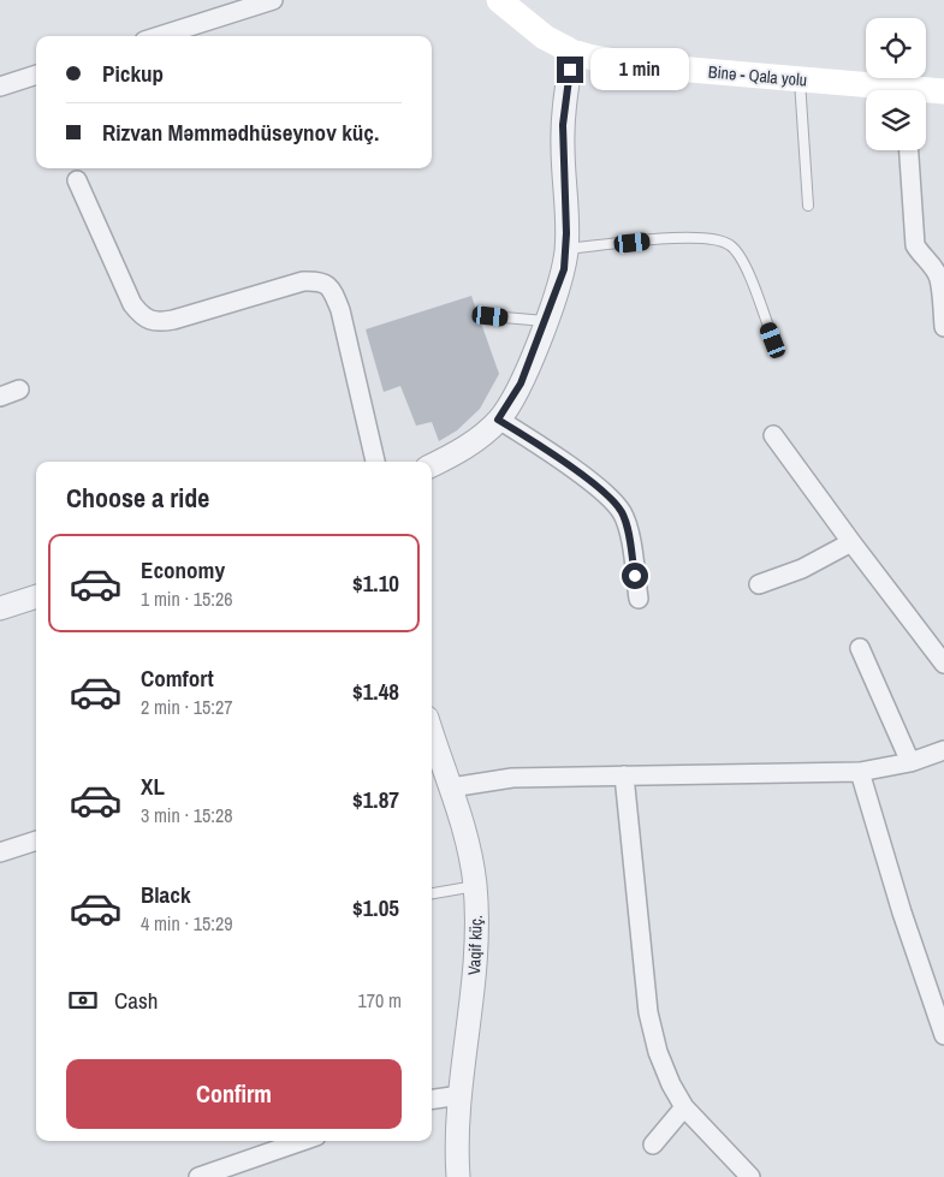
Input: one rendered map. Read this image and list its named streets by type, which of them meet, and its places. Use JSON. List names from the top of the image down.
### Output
{
  "streets": {
    "main road": ["Binə - Qala yolu"],
    "street": ["Vaqif küç."]
  },
  "page": {
    "banner": ["Pickup", "Rizvan Məmmədhüseynov küç."],
    "bubble": "1 min",
    "heading": "Choose a ride",
    "list": [
      {
        "name": "Economy",
        "note": "1 min · 15:26",
        "value": "$1.10"
      },
      {
        "name": "Comfort",
        "note": "2 min · 15:27",
        "value": "$1.48"
      },
      {
        "name": "XL",
        "note": "3 min · 15:28",
        "value": "$1.87"
      },
      {
        "name": "Black",
        "note": "4 min · 15:29",
        "value": "$1.05"
      }
    ],
    "pay": ["Cash", "170 m"],
    "buttons": "Confirm"
  }
}
